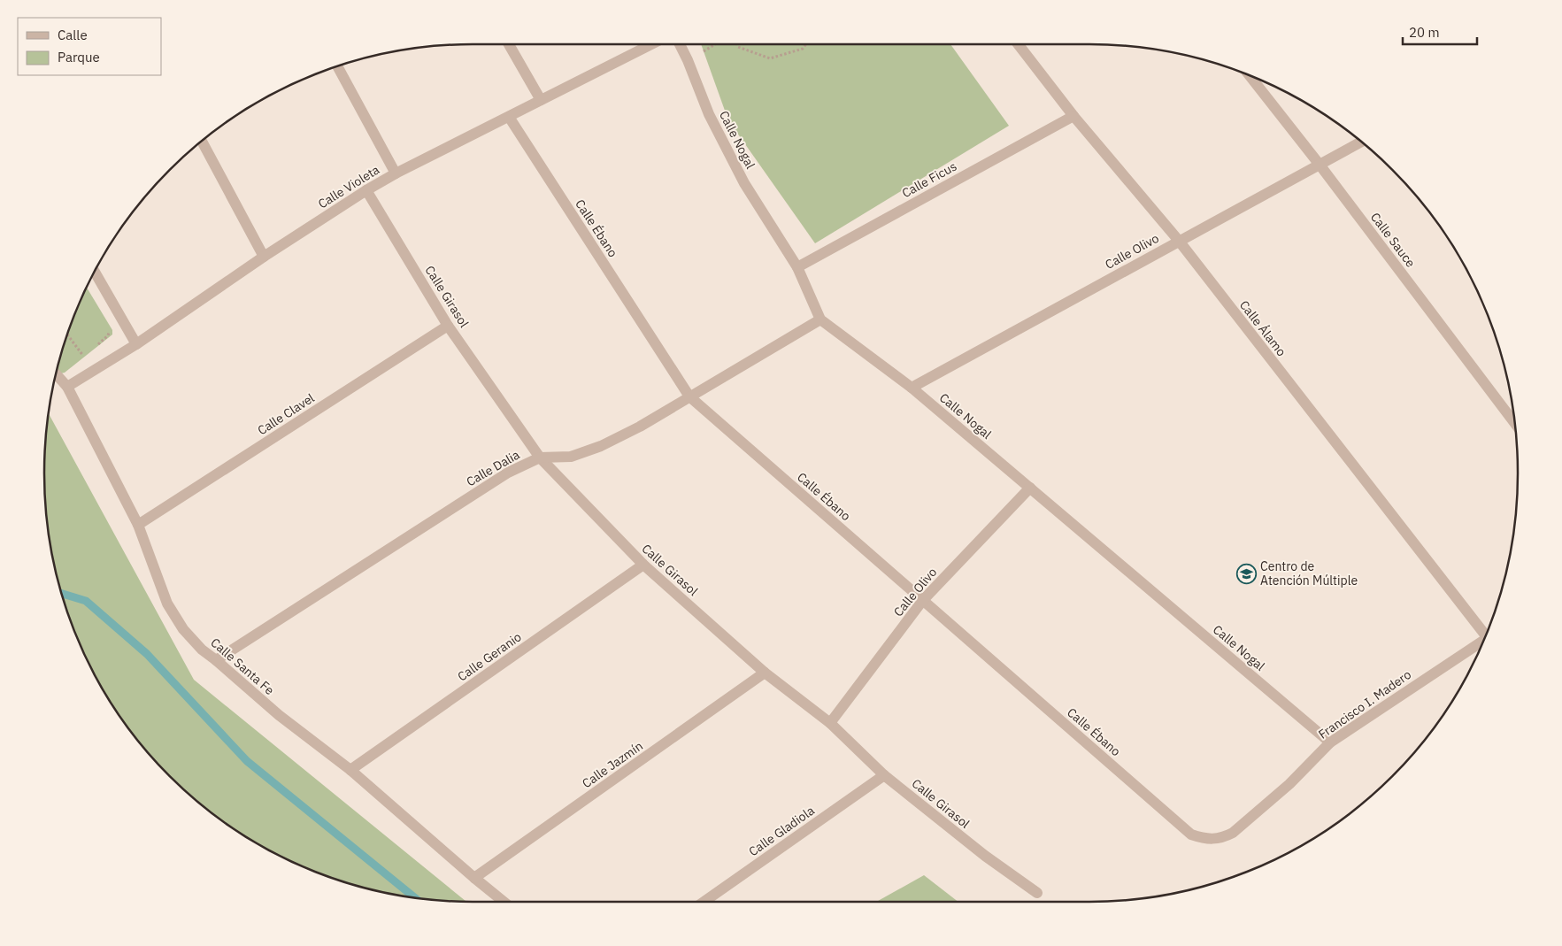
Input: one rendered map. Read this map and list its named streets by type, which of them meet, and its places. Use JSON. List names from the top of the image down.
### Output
{
  "streets": {
    "street": [
      "Calle Nogal",
      "Calle Ficus",
      "Calle Violeta",
      "Calle Ébano",
      "Calle Sauce",
      "Calle Olivo",
      "Calle Girasol",
      "Calle Álamo",
      "Calle Clavel",
      "Calle Dalia",
      "Calle Geranio",
      "Calle Santa Fe",
      "Francisco I. Madero",
      "Calle Jazmín",
      "Calle Gladiola"
    ]
  },
  "crossings": [
    ["Calle Nogal", "Calle Ficus"],
    ["Calle Nogal", "Calle Olivo"],
    ["Calle Nogal", "Calle Dalia"],
    ["Calle Nogal", "Francisco I. Madero"],
    ["Calle Ficus", "Calle Álamo"],
    ["Calle Violeta", "Calle Ébano"],
    ["Calle Violeta", "Calle Girasol"],
    ["Calle Violeta", "Calle Santa Fe"],
    ["Calle Ébano", "Calle Olivo"],
    ["Calle Ébano", "Calle Dalia"],
    ["Calle Ébano", "Francisco I. Madero"],
    ["Calle Sauce", "Calle Olivo"],
    ["Calle Olivo", "Calle Girasol"],
    ["Calle Olivo", "Calle Álamo"],
    ["Calle Girasol", "Calle Clavel"],
    ["Calle Girasol", "Calle Dalia"],
    ["Calle Girasol", "Calle Geranio"],
    ["Calle Girasol", "Calle Jazmín"],
    ["Calle Girasol", "Calle Gladiola"],
    ["Calle Clavel", "Calle Santa Fe"],
    ["Calle Dalia", "Calle Santa Fe"],
    ["Calle Geranio", "Calle Santa Fe"],
    ["Calle Santa Fe", "Calle Jazmín"]
  ],
  "places": {
    "school or university": ["Centro de Atención Múltiple"]
  },
  "legend": ["Calle", "Parque"],
  "scale_bar": "20 m"
}
